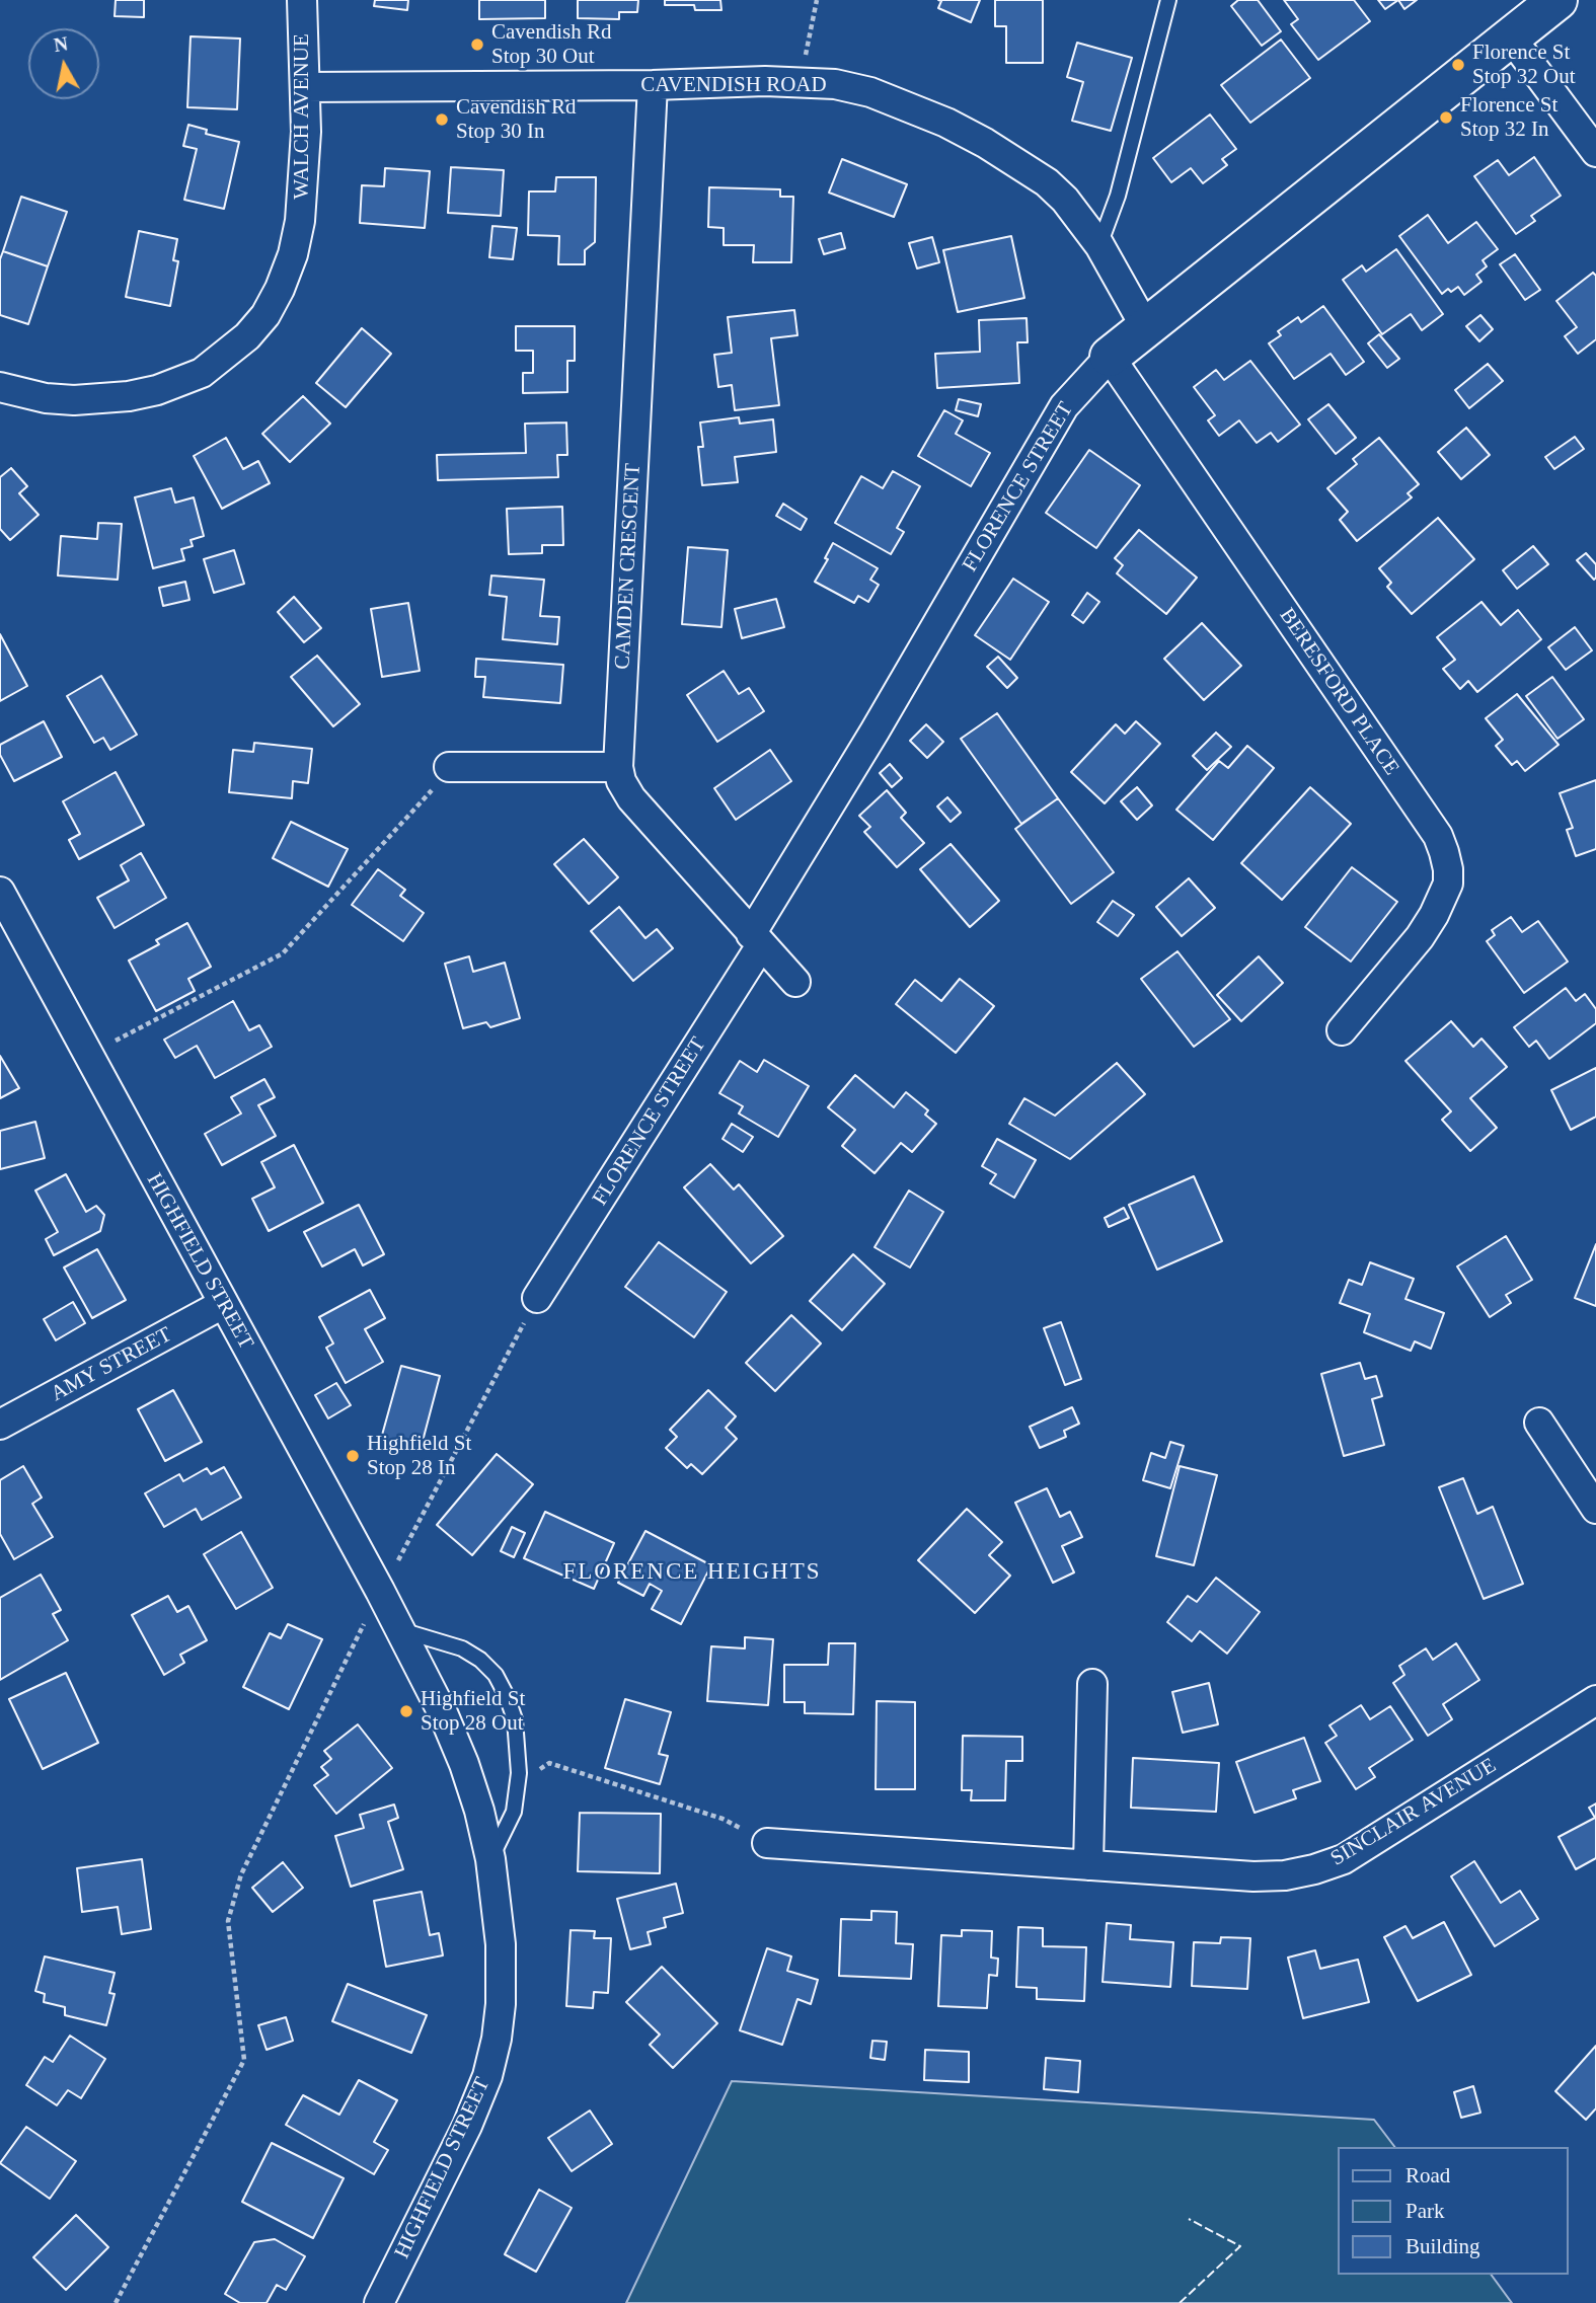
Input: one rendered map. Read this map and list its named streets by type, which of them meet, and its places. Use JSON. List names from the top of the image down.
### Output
{
  "streets": {
    "street": [
      "CAVENDISH ROAD",
      "WALCH AVENUE",
      "FLORENCE STREET",
      "CAMDEN CRESCENT",
      "BERESFORD PLACE",
      "HIGHFIELD STREET",
      "AMY STREET",
      "SINCLAIR AVENUE"
    ]
  },
  "crossings": [
    ["CAVENDISH ROAD", "WALCH AVENUE"],
    ["CAVENDISH ROAD", "FLORENCE STREET"],
    ["CAVENDISH ROAD", "CAMDEN CRESCENT"],
    ["FLORENCE STREET", "CAMDEN CRESCENT"],
    ["FLORENCE STREET", "BERESFORD PLACE"],
    ["HIGHFIELD STREET", "AMY STREET"]
  ],
  "districts": ["FLORENCE HEIGHTS"],
  "places": [
    "Cavendish Rd Stop 30 Out",
    "Florence St Stop 32 Out",
    "Florence St Stop 32 In",
    "Cavendish Rd Stop 30 In",
    "Highfield St Stop 28 In",
    "Highfield St Stop 28 Out"
  ],
  "legend": ["Road", "Park", "Building"],
  "north": "top"
}
